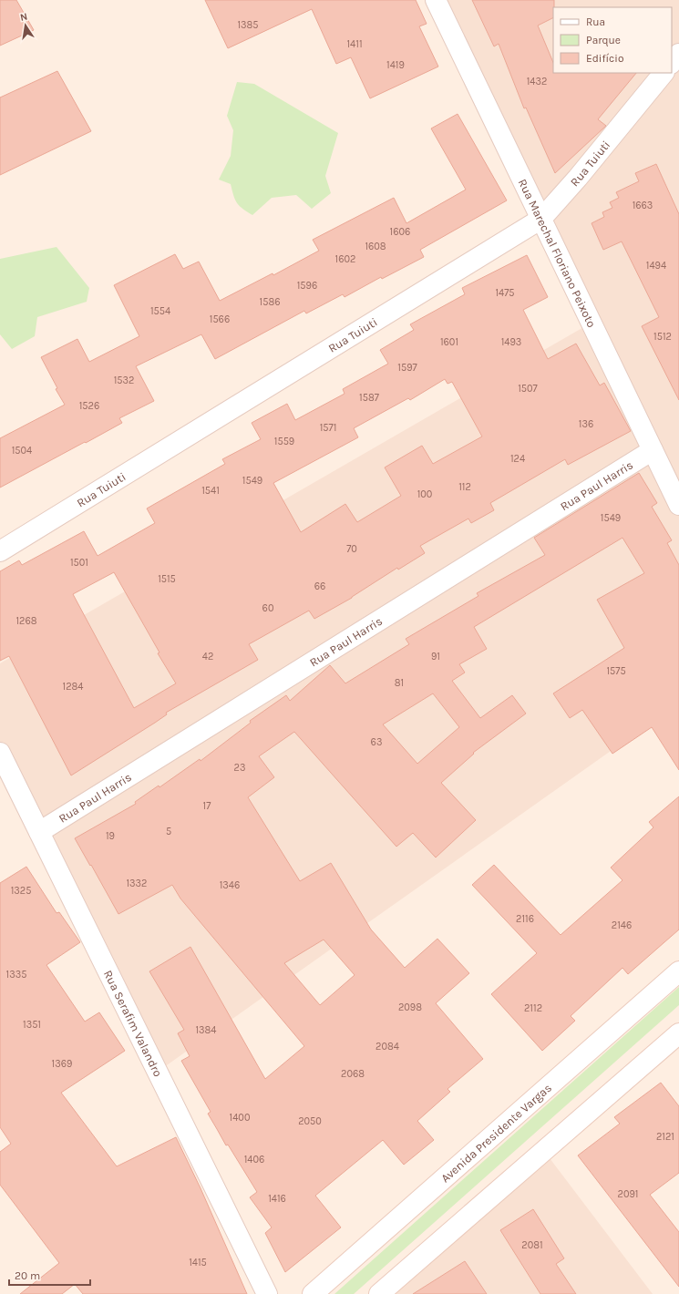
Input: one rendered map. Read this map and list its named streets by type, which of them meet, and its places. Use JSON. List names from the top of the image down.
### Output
{
  "streets": {
    "street": [
      "Rua Tuiuti",
      "Rua Marechal Floriano Peixoto",
      "Rua Paul Harris",
      "Rua Serafim Valandro",
      "Avenida Presidente Vargas"
    ]
  },
  "crossings": [
    ["Rua Tuiuti", "Rua Marechal Floriano Peixoto"],
    ["Rua Marechal Floriano Peixoto", "Rua Paul Harris"],
    ["Rua Paul Harris", "Rua Serafim Valandro"]
  ],
  "house_numbers": [
    "1385",
    "1411",
    "1419",
    "1432",
    "1663",
    "1606",
    "1608",
    "1602",
    "1494",
    "1596",
    "1475",
    "1586",
    "1554",
    "1566",
    "1512",
    "1601",
    "1493",
    "1597",
    "1532",
    "1507",
    "1587",
    "1526",
    "136",
    "1571",
    "1559",
    "1504",
    "124",
    "1549",
    "112",
    "1541",
    "100",
    "1549",
    "70",
    "1501",
    "1515",
    "66",
    "60",
    "1268",
    "42",
    "91",
    "1575",
    "81",
    "1284",
    "63",
    "23",
    "17",
    "5",
    "19",
    "1332",
    "1346",
    "1325",
    "2116",
    "2146",
    "1335",
    "2098",
    "2112",
    "1351",
    "1384",
    "2084",
    "1369",
    "2068",
    "1400",
    "2050",
    "2121",
    "1406",
    "2091",
    "1416",
    "2081",
    "1415"
  ],
  "legend": ["Rua", "Parque", "Edifício"],
  "scale_bar": "20 m",
  "north": "top"
}
